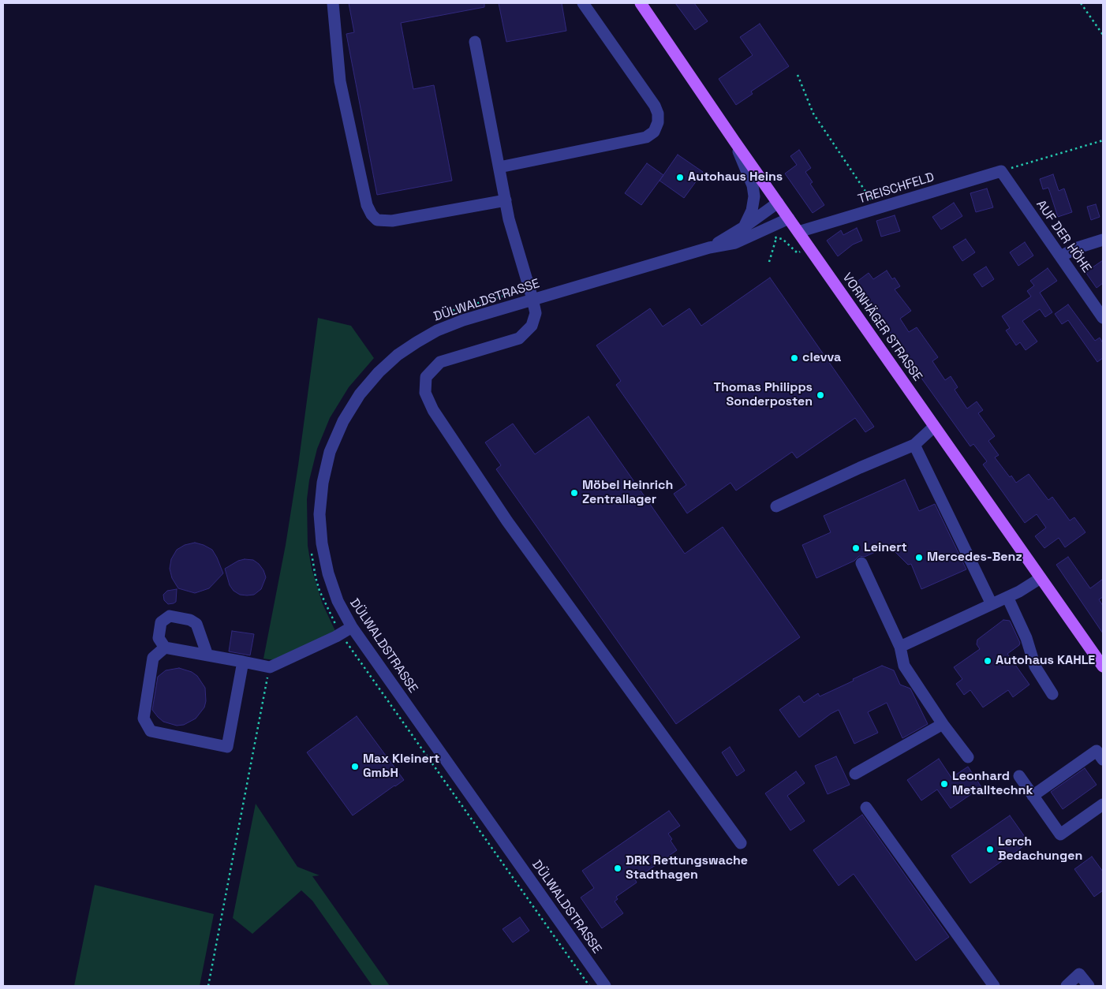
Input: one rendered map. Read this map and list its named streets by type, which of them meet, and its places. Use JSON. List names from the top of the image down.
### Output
{
  "streets": {
    "main road": ["VORNHÄGER STRASSE"],
    "street": ["TREISCHFELD", "AUF DER HÖHE", "DÜLWALDSTRASSE"]
  },
  "crossings": [
    ["TREISCHFELD", "AUF DER HÖHE"],
    ["TREISCHFELD", "VORNHÄGER STRASSE"],
    ["DÜLWALDSTRASSE", "VORNHÄGER STRASSE"]
  ],
  "places": [
    "Autohaus Heins",
    "clevva",
    "Thomas Philipps Sonderposten",
    "Möbel Heinrich Zentrallager",
    "Leinert",
    "Mercedes-Benz",
    "Autohaus KAHLE",
    "Max Kleinert GmbH",
    "Leonhard Metalltechnk",
    "Lerch Bedachungen",
    "DRK Rettungswache Stadthagen"
  ]
}
